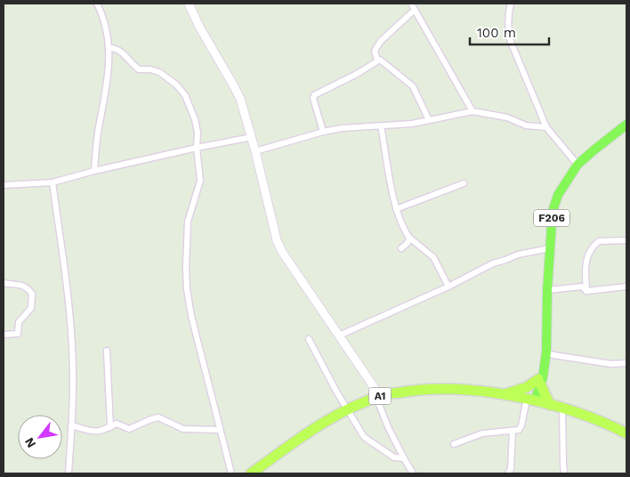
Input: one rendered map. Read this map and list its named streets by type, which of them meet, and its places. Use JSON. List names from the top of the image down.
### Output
{
  "streets": {
    "highway": ["A1"],
    "main road": ["F206"]
  },
  "crossings": [
    ["F206", "A1"]
  ],
  "scale_bar": "100 m",
  "north": "bottom left"
}
